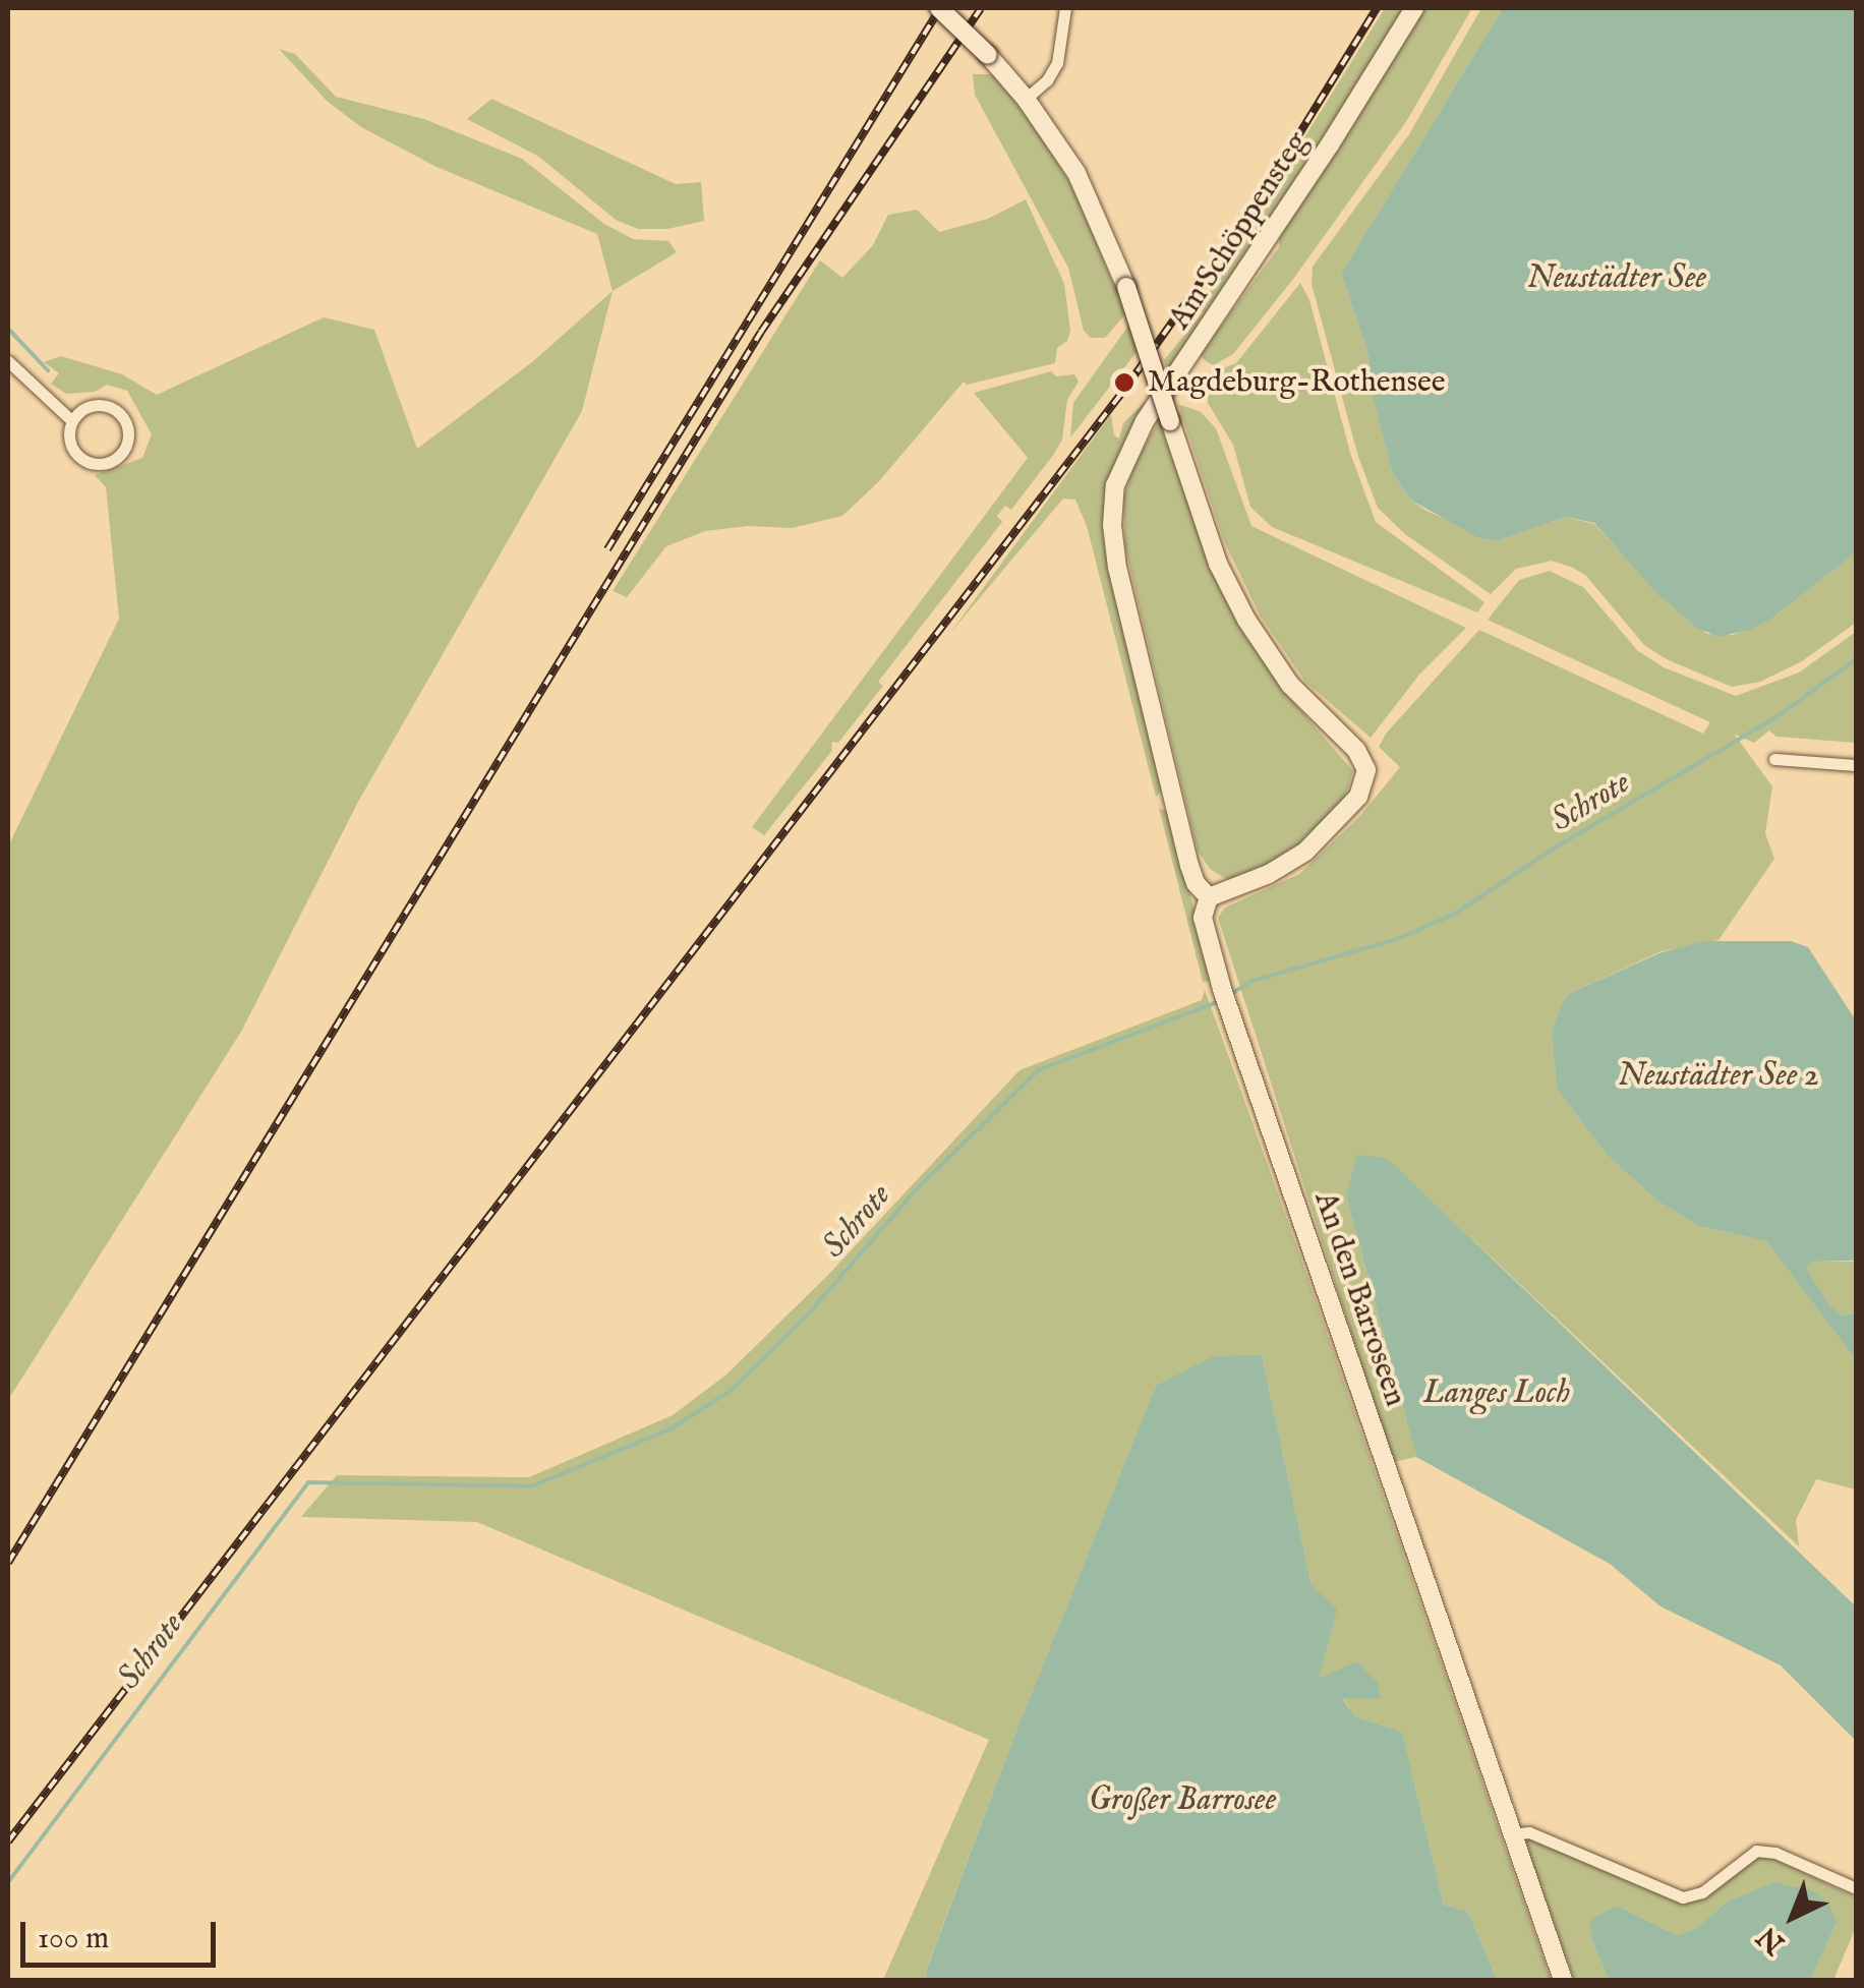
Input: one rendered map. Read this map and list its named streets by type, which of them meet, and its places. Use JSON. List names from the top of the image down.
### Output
{
  "streets": {
    "street": ["Am Schöppensteg", "An den Barroseen"]
  },
  "crossings": [
    ["Am Schöppensteg", "An den Barroseen"]
  ],
  "water": [
    "Neustädter See",
    "Schrote",
    "Neustädter See 2",
    "Langes Loch",
    "Großer Barrosee"
  ],
  "places": ["Magdeburg-Rothensee"],
  "scale_bar": "100 m",
  "north": "bottom left"
}
